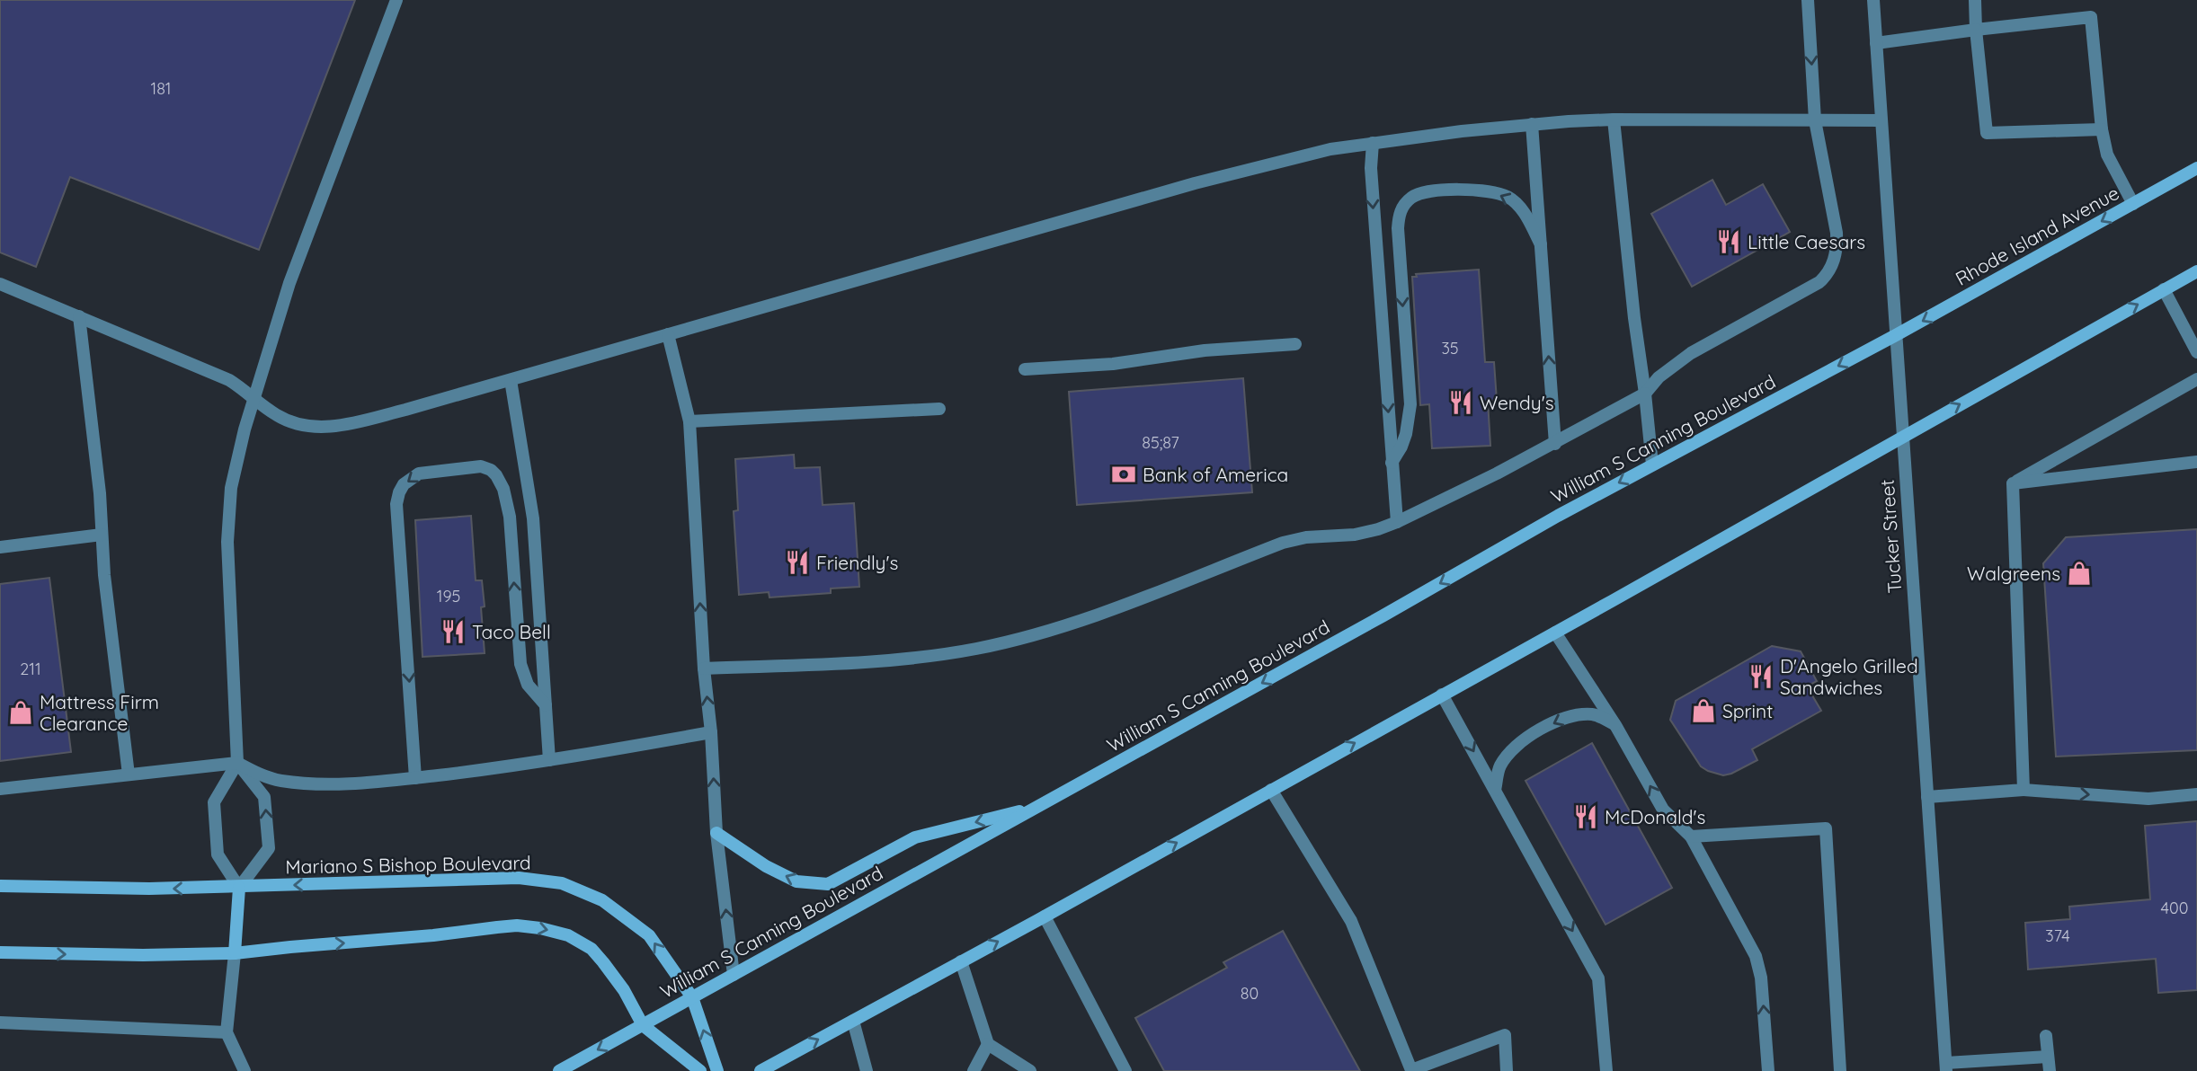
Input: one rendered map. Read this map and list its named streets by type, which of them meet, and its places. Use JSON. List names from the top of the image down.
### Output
{
  "streets": {
    "main road": ["Rhode Island Avenue", "William S Canning Boulevard", "Mariano S Bishop Boulevard"],
    "street": ["Tucker Street"]
  },
  "crossings": [
    ["Rhode Island Avenue", "William S Canning Boulevard"],
    ["Rhode Island Avenue", "Tucker Street"],
    ["William S Canning Boulevard", "Tucker Street"],
    ["William S Canning Boulevard", "Mariano S Bishop Boulevard"]
  ],
  "places": {
    "restaurant": [
      "Little Caesars",
      "Wendy's",
      "Friendly's",
      "Taco Bell",
      "D'Angelo Grilled Sandwiches",
      "McDonald's"
    ],
    "bank": ["Bank of America"],
    "shop": ["Walgreens", "Sprint", "Mattress Firm Clearance"]
  },
  "house_numbers": [
    "181",
    "35",
    "85;87",
    "195",
    "211",
    "400",
    "374",
    "80"
  ]
}
